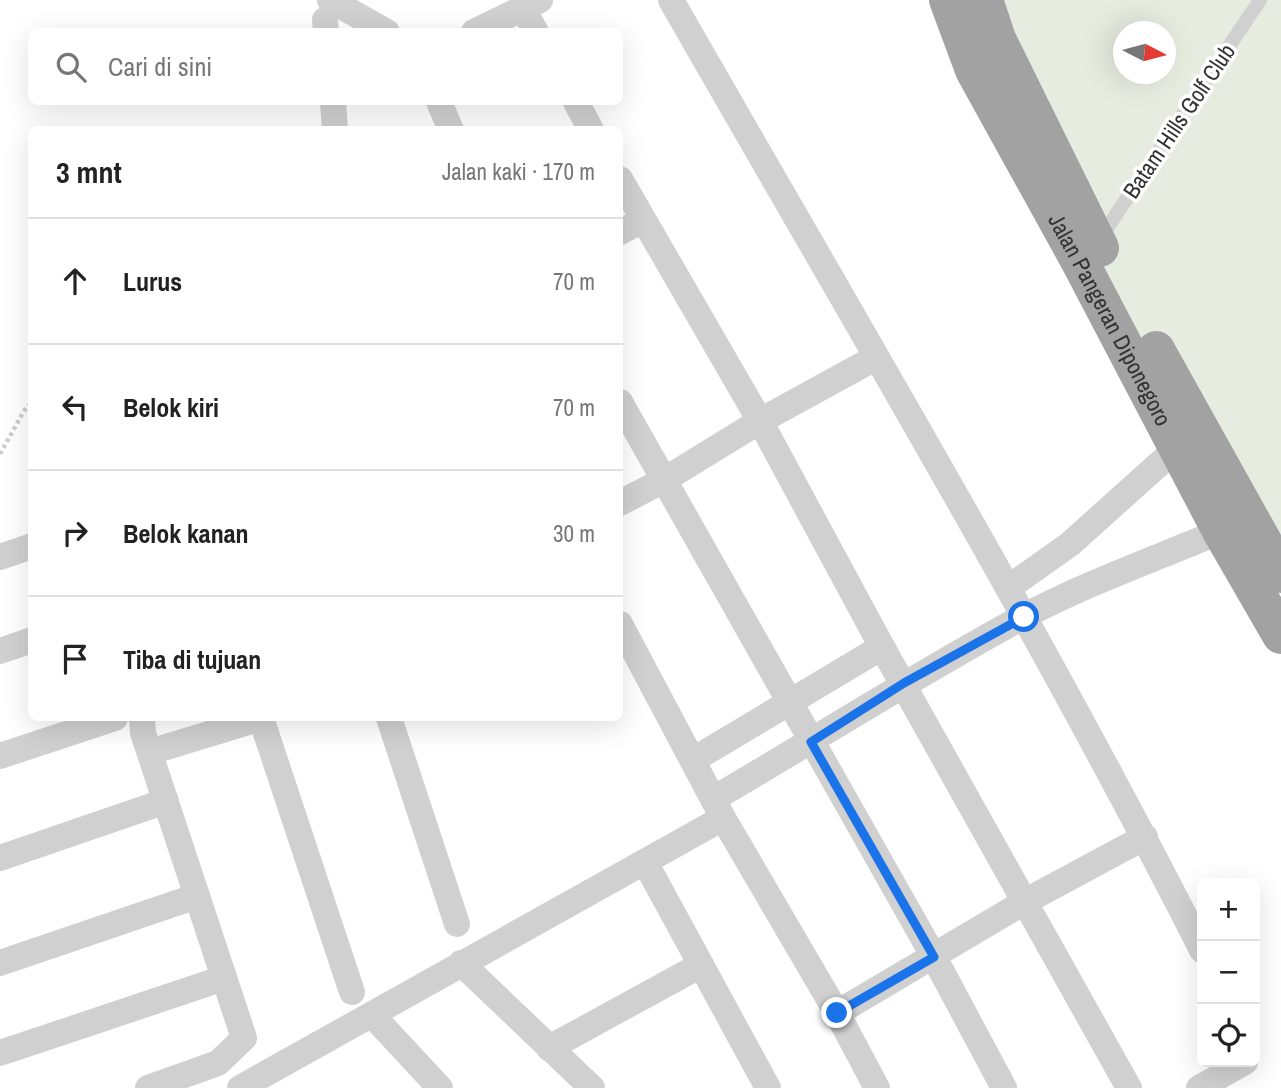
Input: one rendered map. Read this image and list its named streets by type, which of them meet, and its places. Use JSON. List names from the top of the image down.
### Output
{
  "streets": {
    "highway": ["Jalan Pangeran Diponegoro"],
    "lane": ["Batam Hills Golf Club"]
  },
  "crossings": [
    ["Batam Hills Golf Club", "Jalan Pangeran Diponegoro"]
  ],
  "north": "right",
  "page": {
    "search": "Cari di sini",
    "heading": ["3 mnt", "Jalan kaki · 170 m"],
    "list": [
      ["Lurus", "70 m"],
      ["Belok kiri", "70 m"],
      ["Belok kanan", "30 m"],
      "Tiba di tujuan"
    ],
    "map_buttons": ["+", "−"]
  }
}
